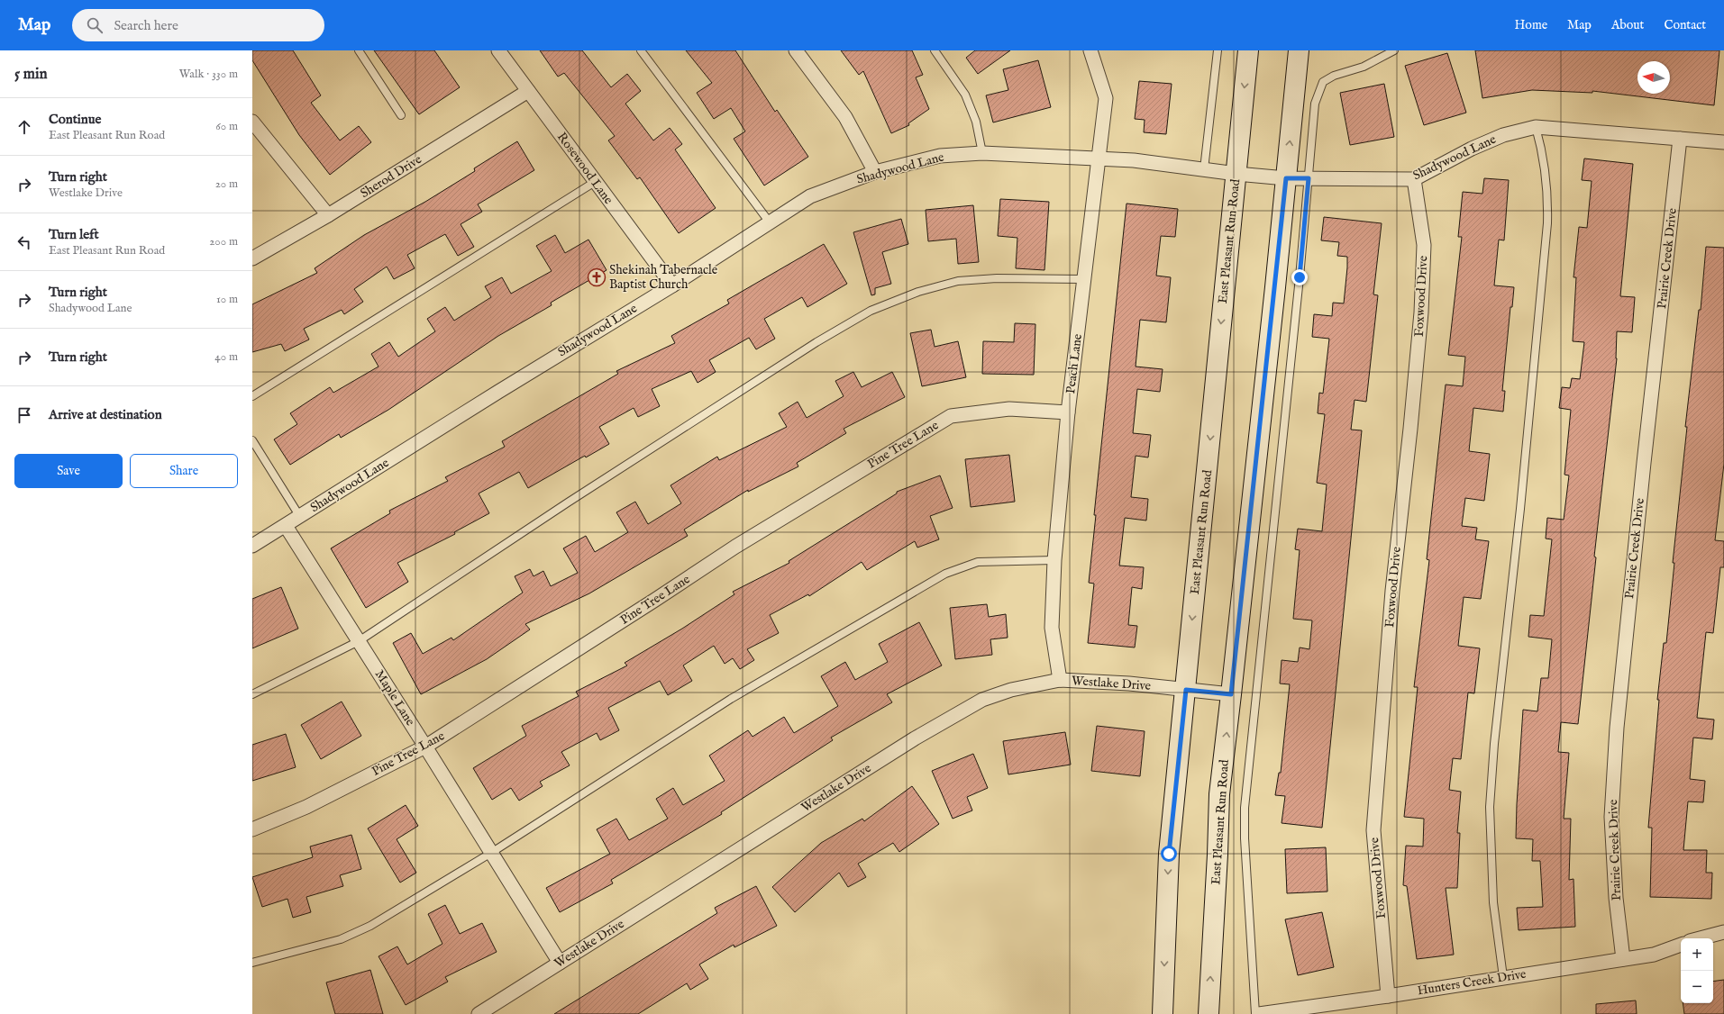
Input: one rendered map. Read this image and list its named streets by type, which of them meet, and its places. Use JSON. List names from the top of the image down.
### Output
{
  "streets": {
    "main road": ["East Pleasant Run Road"],
    "street": [
      "Shadywood Lane",
      "Rosewood Lane",
      "Sherod Drive",
      "Prairie Creek Drive",
      "Foxwood Drive",
      "Peach Lane",
      "Pine Tree Lane",
      "Westlake Drive",
      "Maple Lane",
      "Hunters Creek Drive"
    ]
  },
  "crossings": [
    ["Shadywood Lane", "Rosewood Lane"],
    ["Shadywood Lane", "East Pleasant Run Road"],
    ["Shadywood Lane", "Prairie Creek Drive"],
    ["Shadywood Lane", "Foxwood Drive"],
    ["Shadywood Lane", "Peach Lane"],
    ["Shadywood Lane", "Maple Lane"],
    ["Rosewood Lane", "Sherod Drive"],
    ["East Pleasant Run Road", "Westlake Drive"],
    ["Prairie Creek Drive", "Hunters Creek Drive"],
    ["Foxwood Drive", "Hunters Creek Drive"],
    ["Peach Lane", "Pine Tree Lane"],
    ["Peach Lane", "Westlake Drive"],
    ["Pine Tree Lane", "Maple Lane"],
    ["Westlake Drive", "Maple Lane"]
  ],
  "places": {
    "church": ["Shekinah Tabernacle Baptist Church"]
  },
  "north": "left",
  "page": {
    "header": "Map",
    "search": "Search here",
    "nav": [
      "Home",
      "Map",
      "About",
      "Contact"
    ],
    "heading": ["5 min", "Walk · 330 m"],
    "list": [
      ["Continue", "East Pleasant Run Road", "60 m"],
      ["Turn right", "Westlake Drive", "20 m"],
      ["Turn left", "East Pleasant Run Road", "200 m"],
      ["Turn right", "Shadywood Lane", "10 m"],
      ["Turn right", "40 m"],
      "Arrive at destination"
    ],
    "buttons": ["Save", "Share"],
    "map_buttons": ["+", "−"]
  }
}
